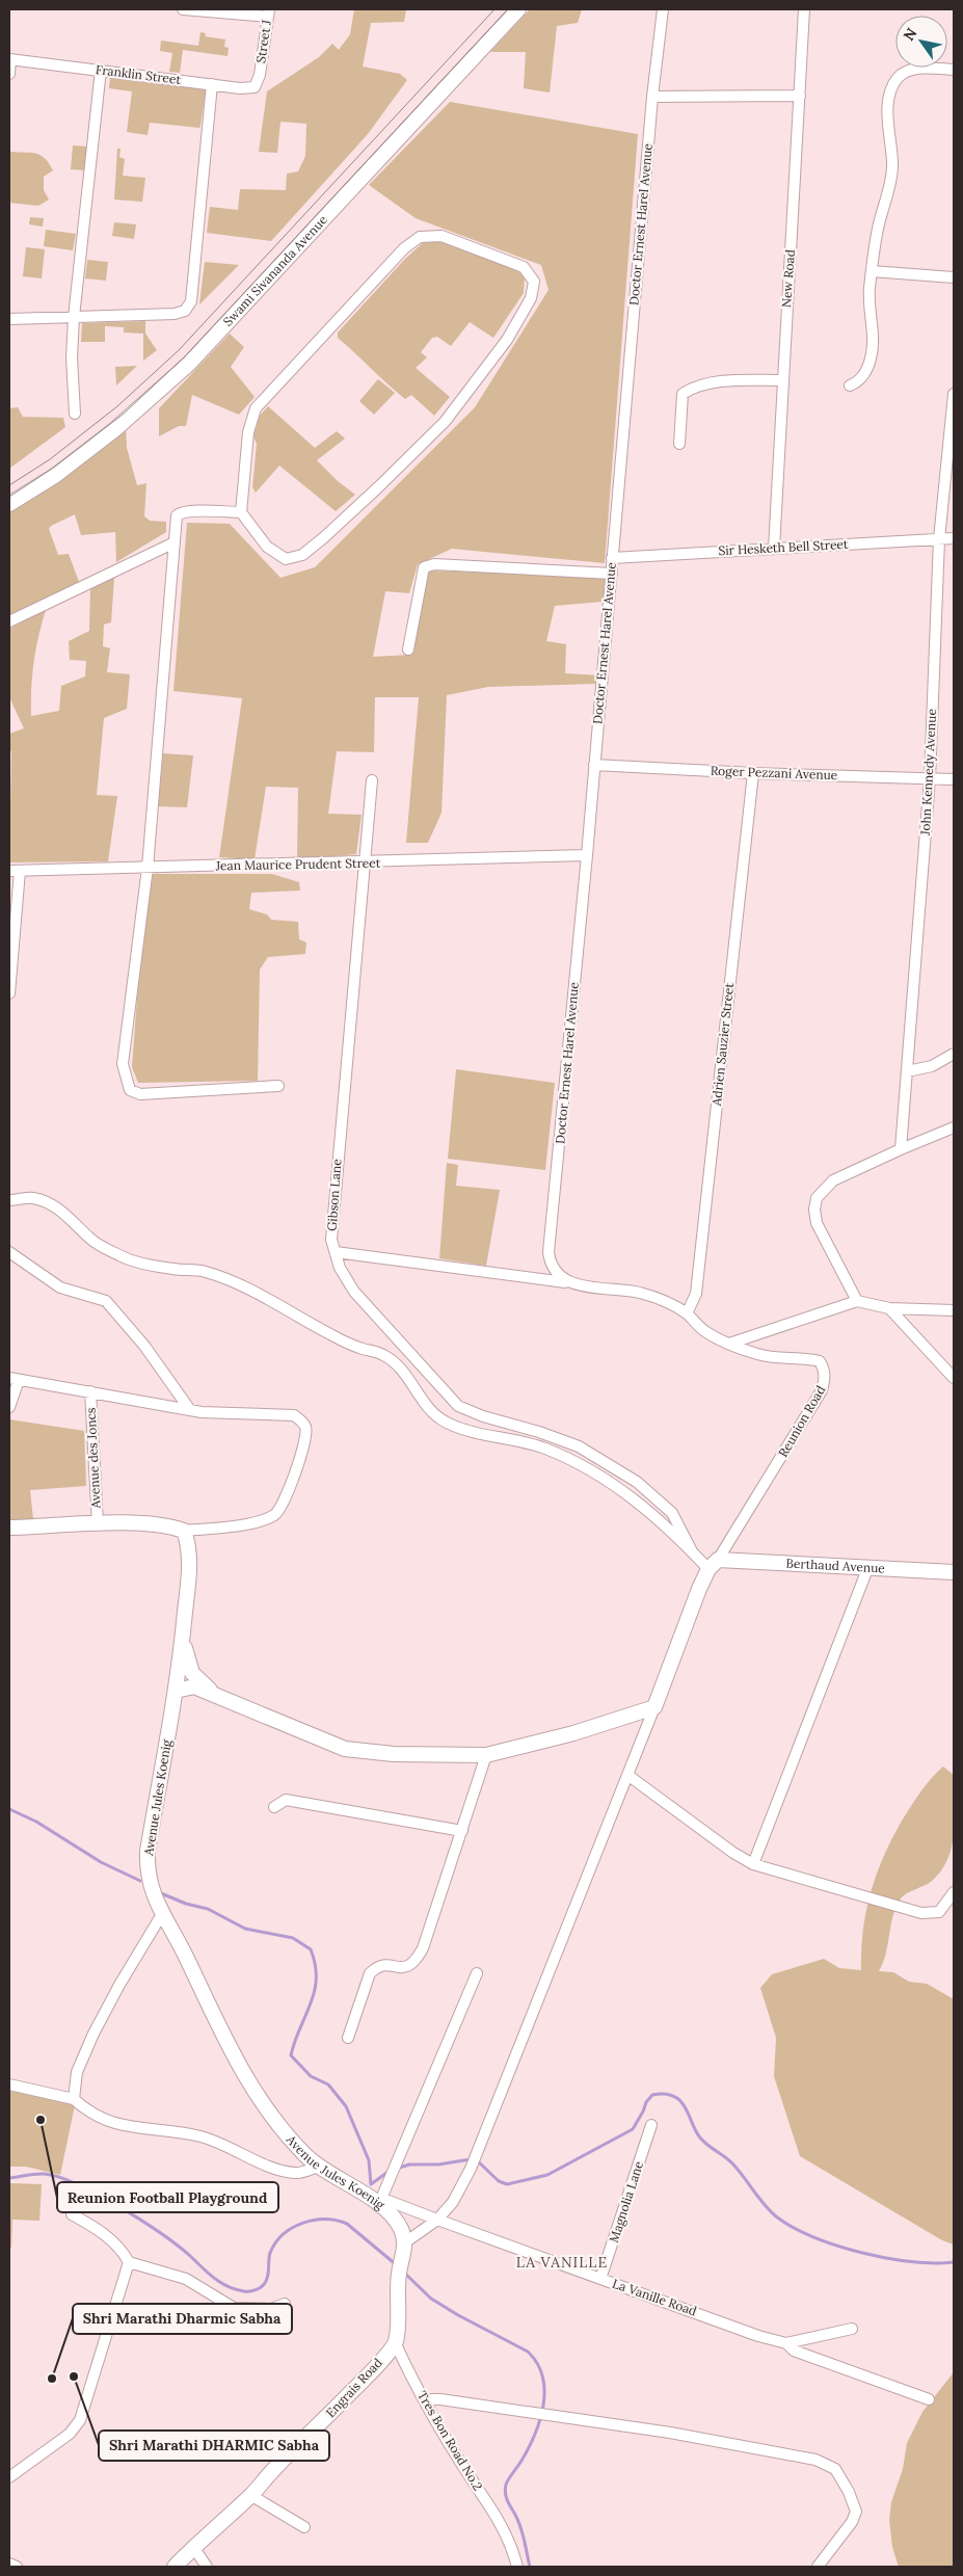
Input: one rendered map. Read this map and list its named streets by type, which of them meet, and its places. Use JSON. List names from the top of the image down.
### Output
{
  "streets": {
    "street": [
      "Street J",
      "Franklin Street",
      "Doctor Ernest Harel Avenue",
      "Swami Sivananda Avenue",
      "New Road",
      "Sir Hesketh Bell Street",
      "John Kennedy Avenue",
      "Roger Pezzani Avenue",
      "Jean Maurice Prudent Street",
      "Adrien Sauzier Street",
      "Gibson Lane",
      "Reunion Road",
      "Avenue des Joncs",
      "Berthaud Avenue",
      "Avenue Jules Koenig",
      "Magnolia Lane",
      "La Vanille Road",
      "Engrais Road",
      "Tres Bon Road No.2"
    ]
  },
  "crossings": [
    ["Street J", "Franklin Street"],
    ["Doctor Ernest Harel Avenue", "Sir Hesketh Bell Street"],
    ["Doctor Ernest Harel Avenue", "Roger Pezzani Avenue"],
    ["Doctor Ernest Harel Avenue", "Jean Maurice Prudent Street"],
    ["Doctor Ernest Harel Avenue", "Reunion Road"],
    ["New Road", "Sir Hesketh Bell Street"],
    ["Sir Hesketh Bell Street", "John Kennedy Avenue"],
    ["John Kennedy Avenue", "Roger Pezzani Avenue"],
    ["Roger Pezzani Avenue", "Adrien Sauzier Street"],
    ["Jean Maurice Prudent Street", "Gibson Lane"],
    ["Adrien Sauzier Street", "Reunion Road"],
    ["Reunion Road", "Berthaud Avenue"],
    ["Avenue Jules Koenig", "La Vanille Road"],
    ["Magnolia Lane", "La Vanille Road"],
    ["Engrais Road", "Tres Bon Road No.2"]
  ],
  "districts": ["LA VANILLE"],
  "places": ["Reunion Football Playground", "Shri Marathi DHARMIC Sabha", "Shri Marathi Dharmic Sabha"],
  "north": "top left"
}
